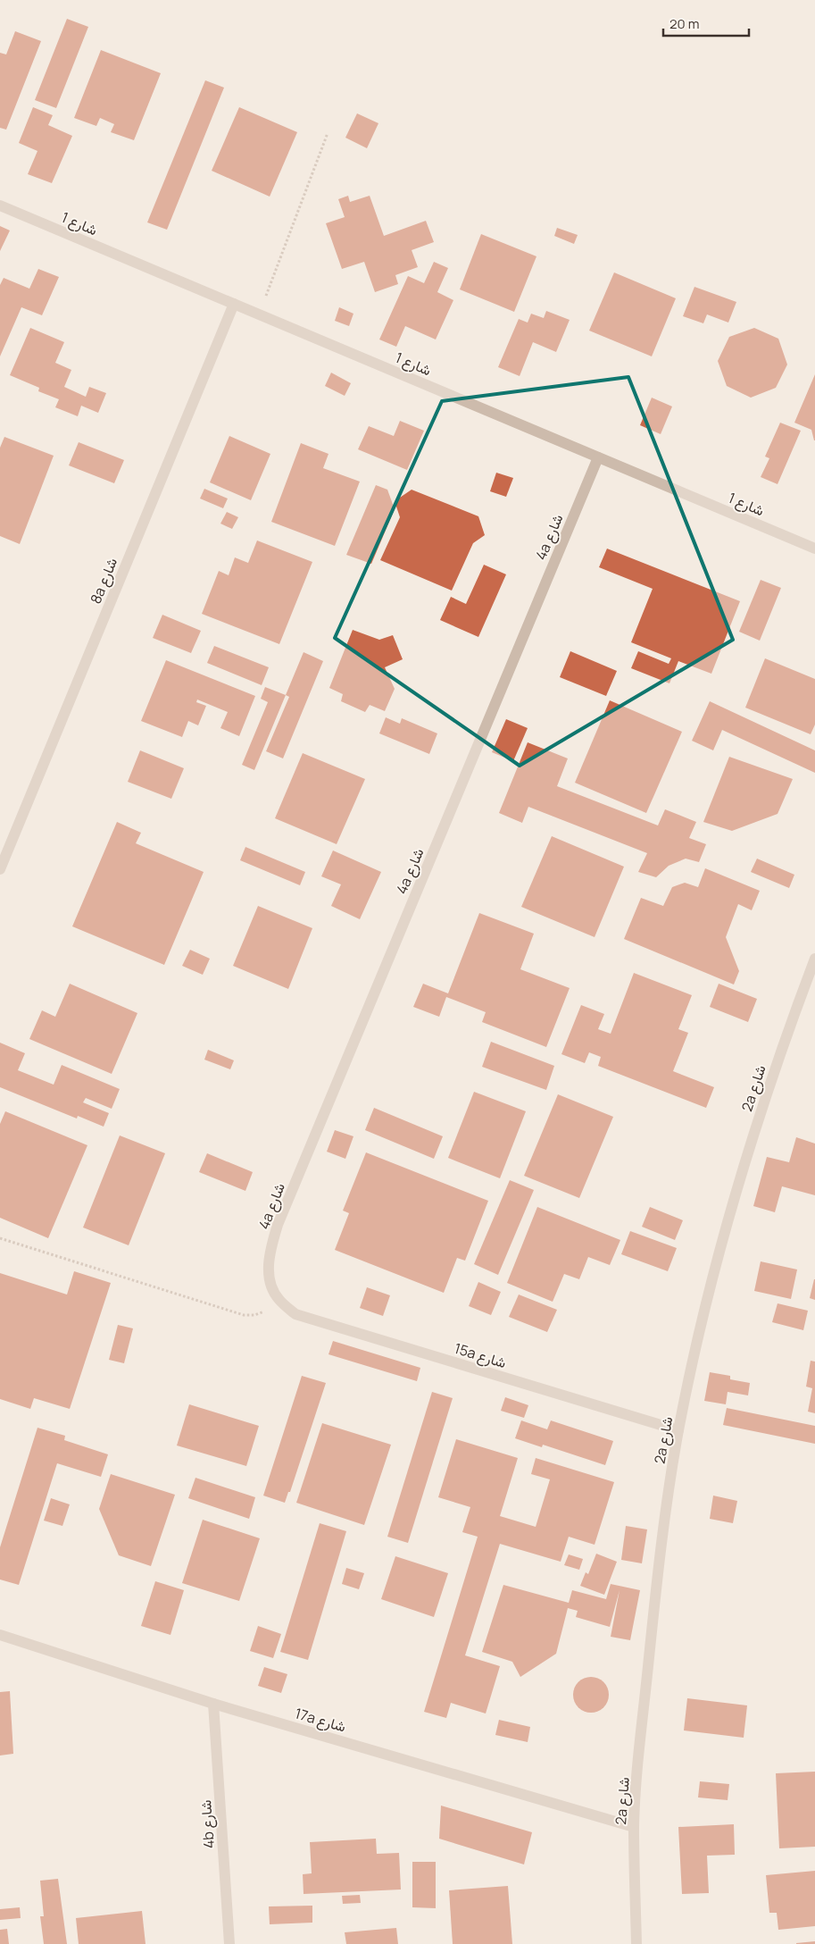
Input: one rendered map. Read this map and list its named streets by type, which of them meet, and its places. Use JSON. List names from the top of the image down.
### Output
{
  "streets": {
    "street": [
      "شارع 1",
      "4a شارع",
      "8a شارع",
      "2a شارع",
      "15a شارع",
      "17a شارع",
      "4b شارع"
    ]
  },
  "crossings": [
    ["شارع 1", "4a شارع"],
    ["شارع 1", "8a شارع"],
    ["4a شارع", "15a شارع"],
    ["2a شارع", "15a شارع"],
    ["2a شارع", "17a شارع"],
    ["17a شارع", "4b شارع"]
  ],
  "scale_bar": "20 m"
}
